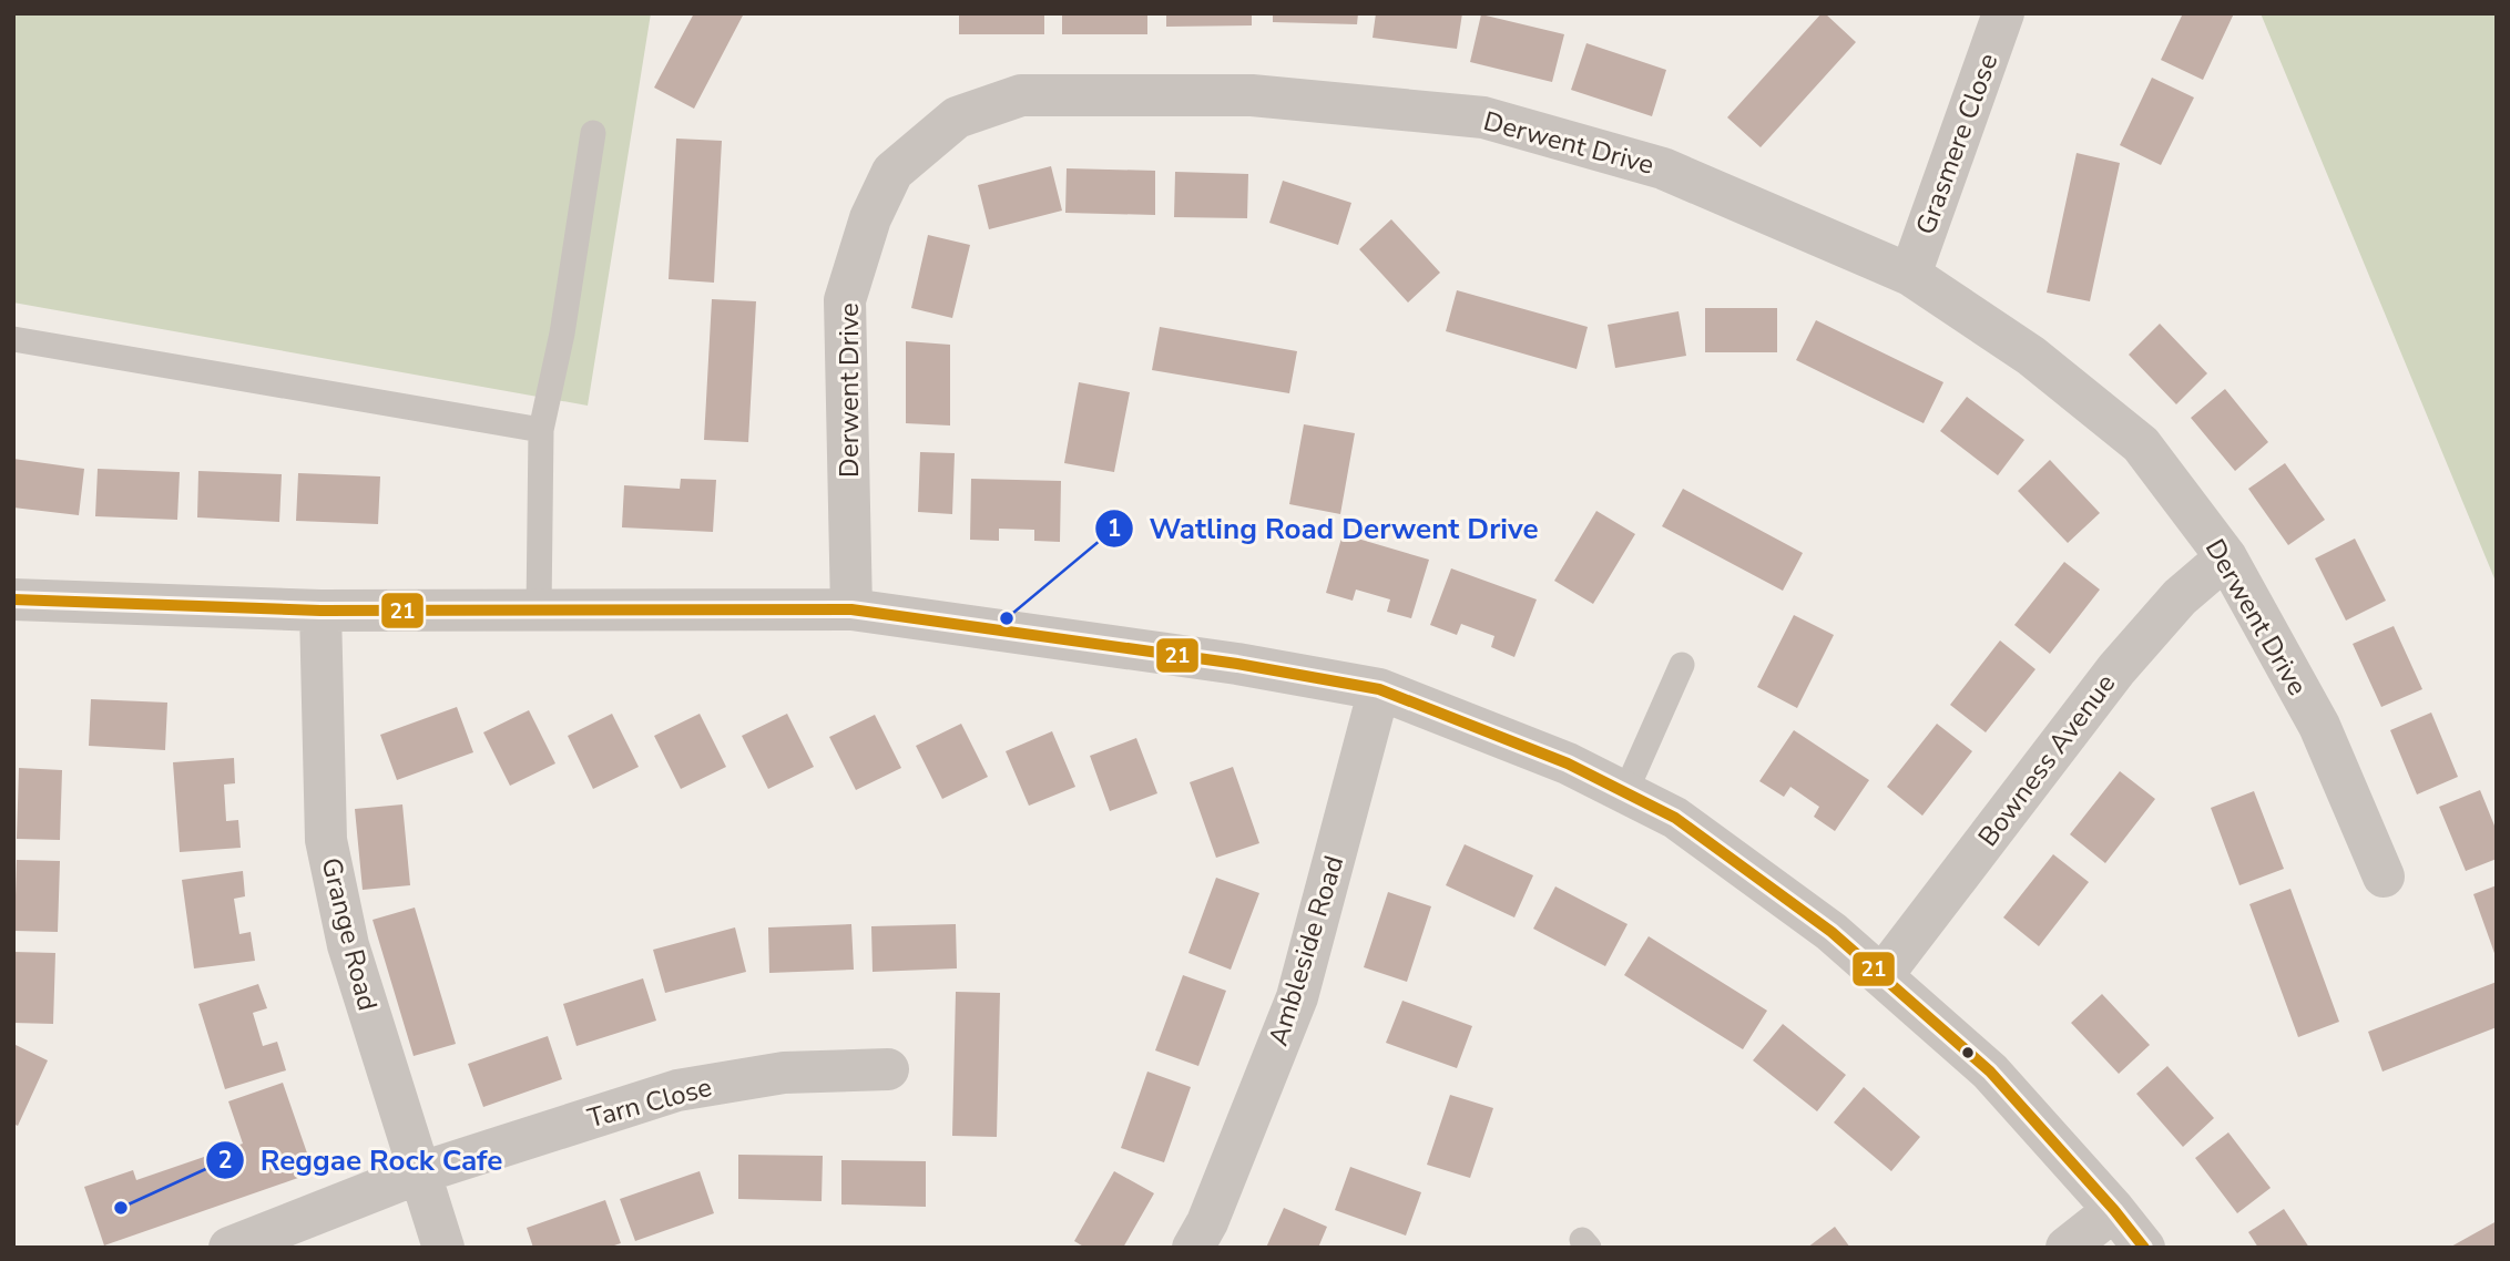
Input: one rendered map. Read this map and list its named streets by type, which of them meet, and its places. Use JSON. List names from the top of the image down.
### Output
{
  "streets": {
    "street": [
      "Derwent Drive",
      "Grasmere Close",
      "Bowness Avenue",
      "Grange Road",
      "Ambleside Road",
      "Tarn Close"
    ]
  },
  "crossings": [
    ["Derwent Drive", "Grasmere Close"],
    ["Derwent Drive", "Bowness Avenue"],
    ["Grange Road", "Tarn Close"]
  ],
  "places": ["Watling Road Derwent Drive", "Reggae Rock Cafe"],
  "lines": ["transit line 21"]
}
